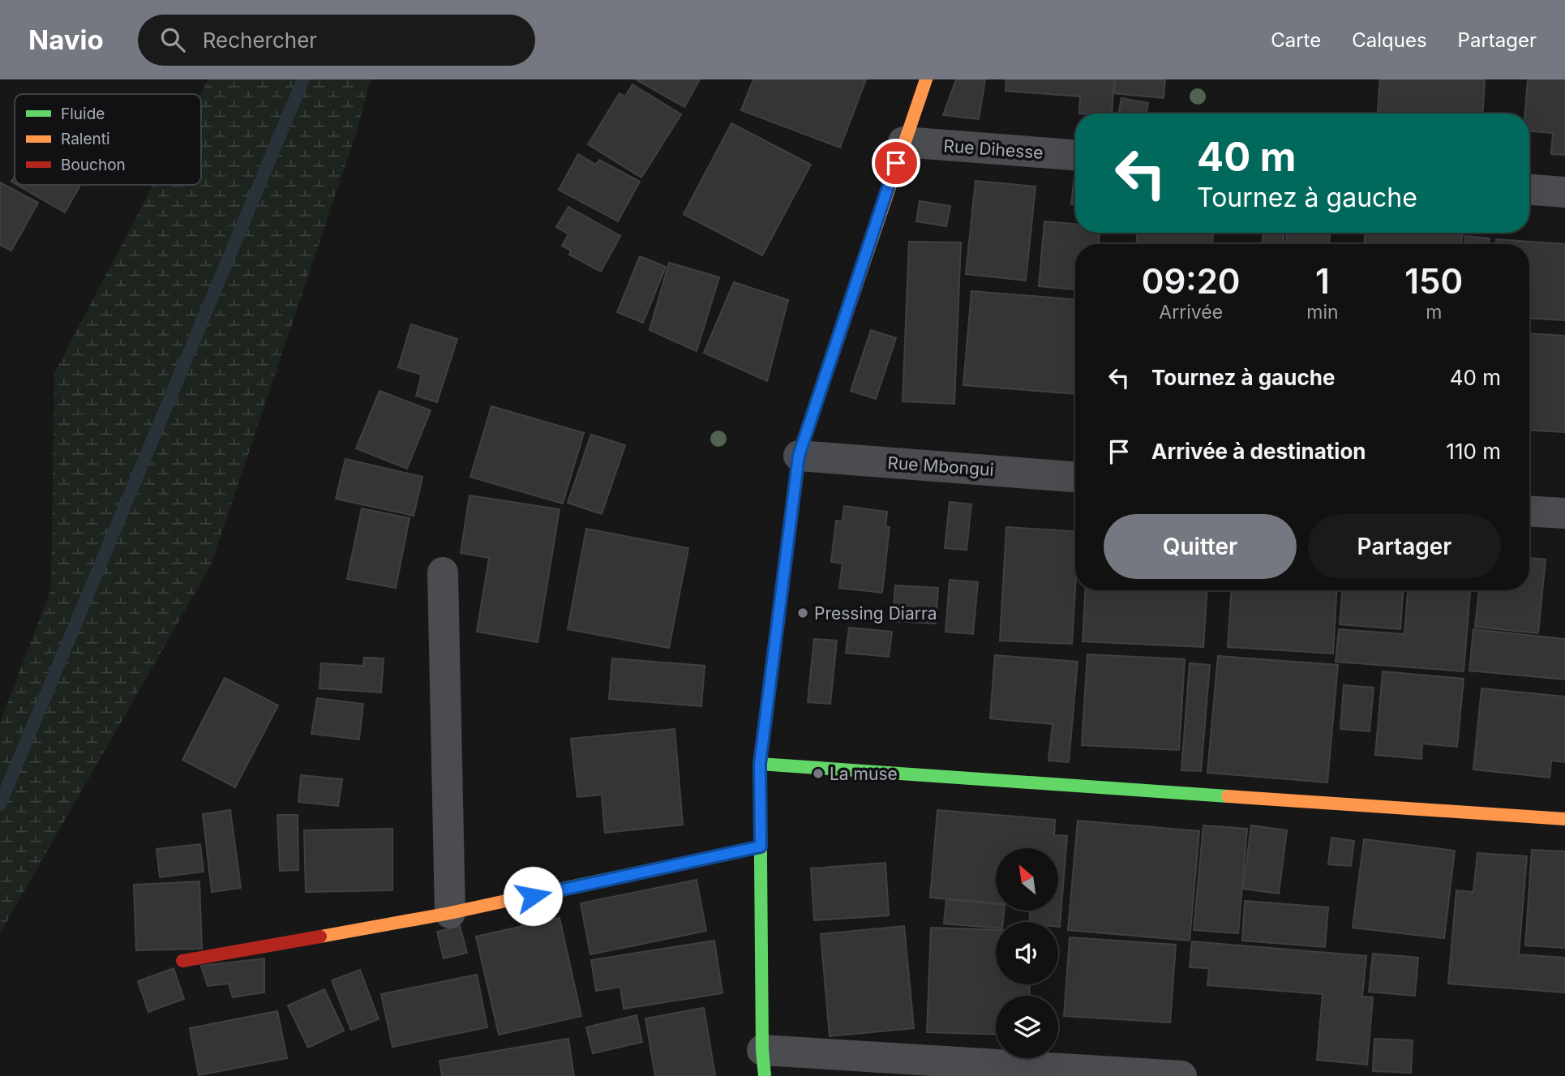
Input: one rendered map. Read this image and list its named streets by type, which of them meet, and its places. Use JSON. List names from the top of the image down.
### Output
{
  "streets": {
    "street": ["Rue Dihesse", "Rue Mbongui"]
  },
  "places": ["Pressing Diarra", "La muse"],
  "legend": ["Fluide", "Ralenti", "Bouchon"],
  "north": "top left",
  "page": {
    "header": "Navio",
    "search": "Rechercher",
    "nav": ["Carte", "Calques", "Partager"],
    "turn": ["40 m", "Tournez à gauche"],
    "eta": [
      "09:20",
      "Arrivée",
      "1",
      "min",
      "150",
      "m"
    ],
    "list": [
      {
        "name": "Tournez à gauche",
        "value": "40 m"
      },
      {
        "name": "Arrivée à destination",
        "value": "110 m"
      }
    ],
    "buttons": ["Quitter", "Partager"]
  }
}
